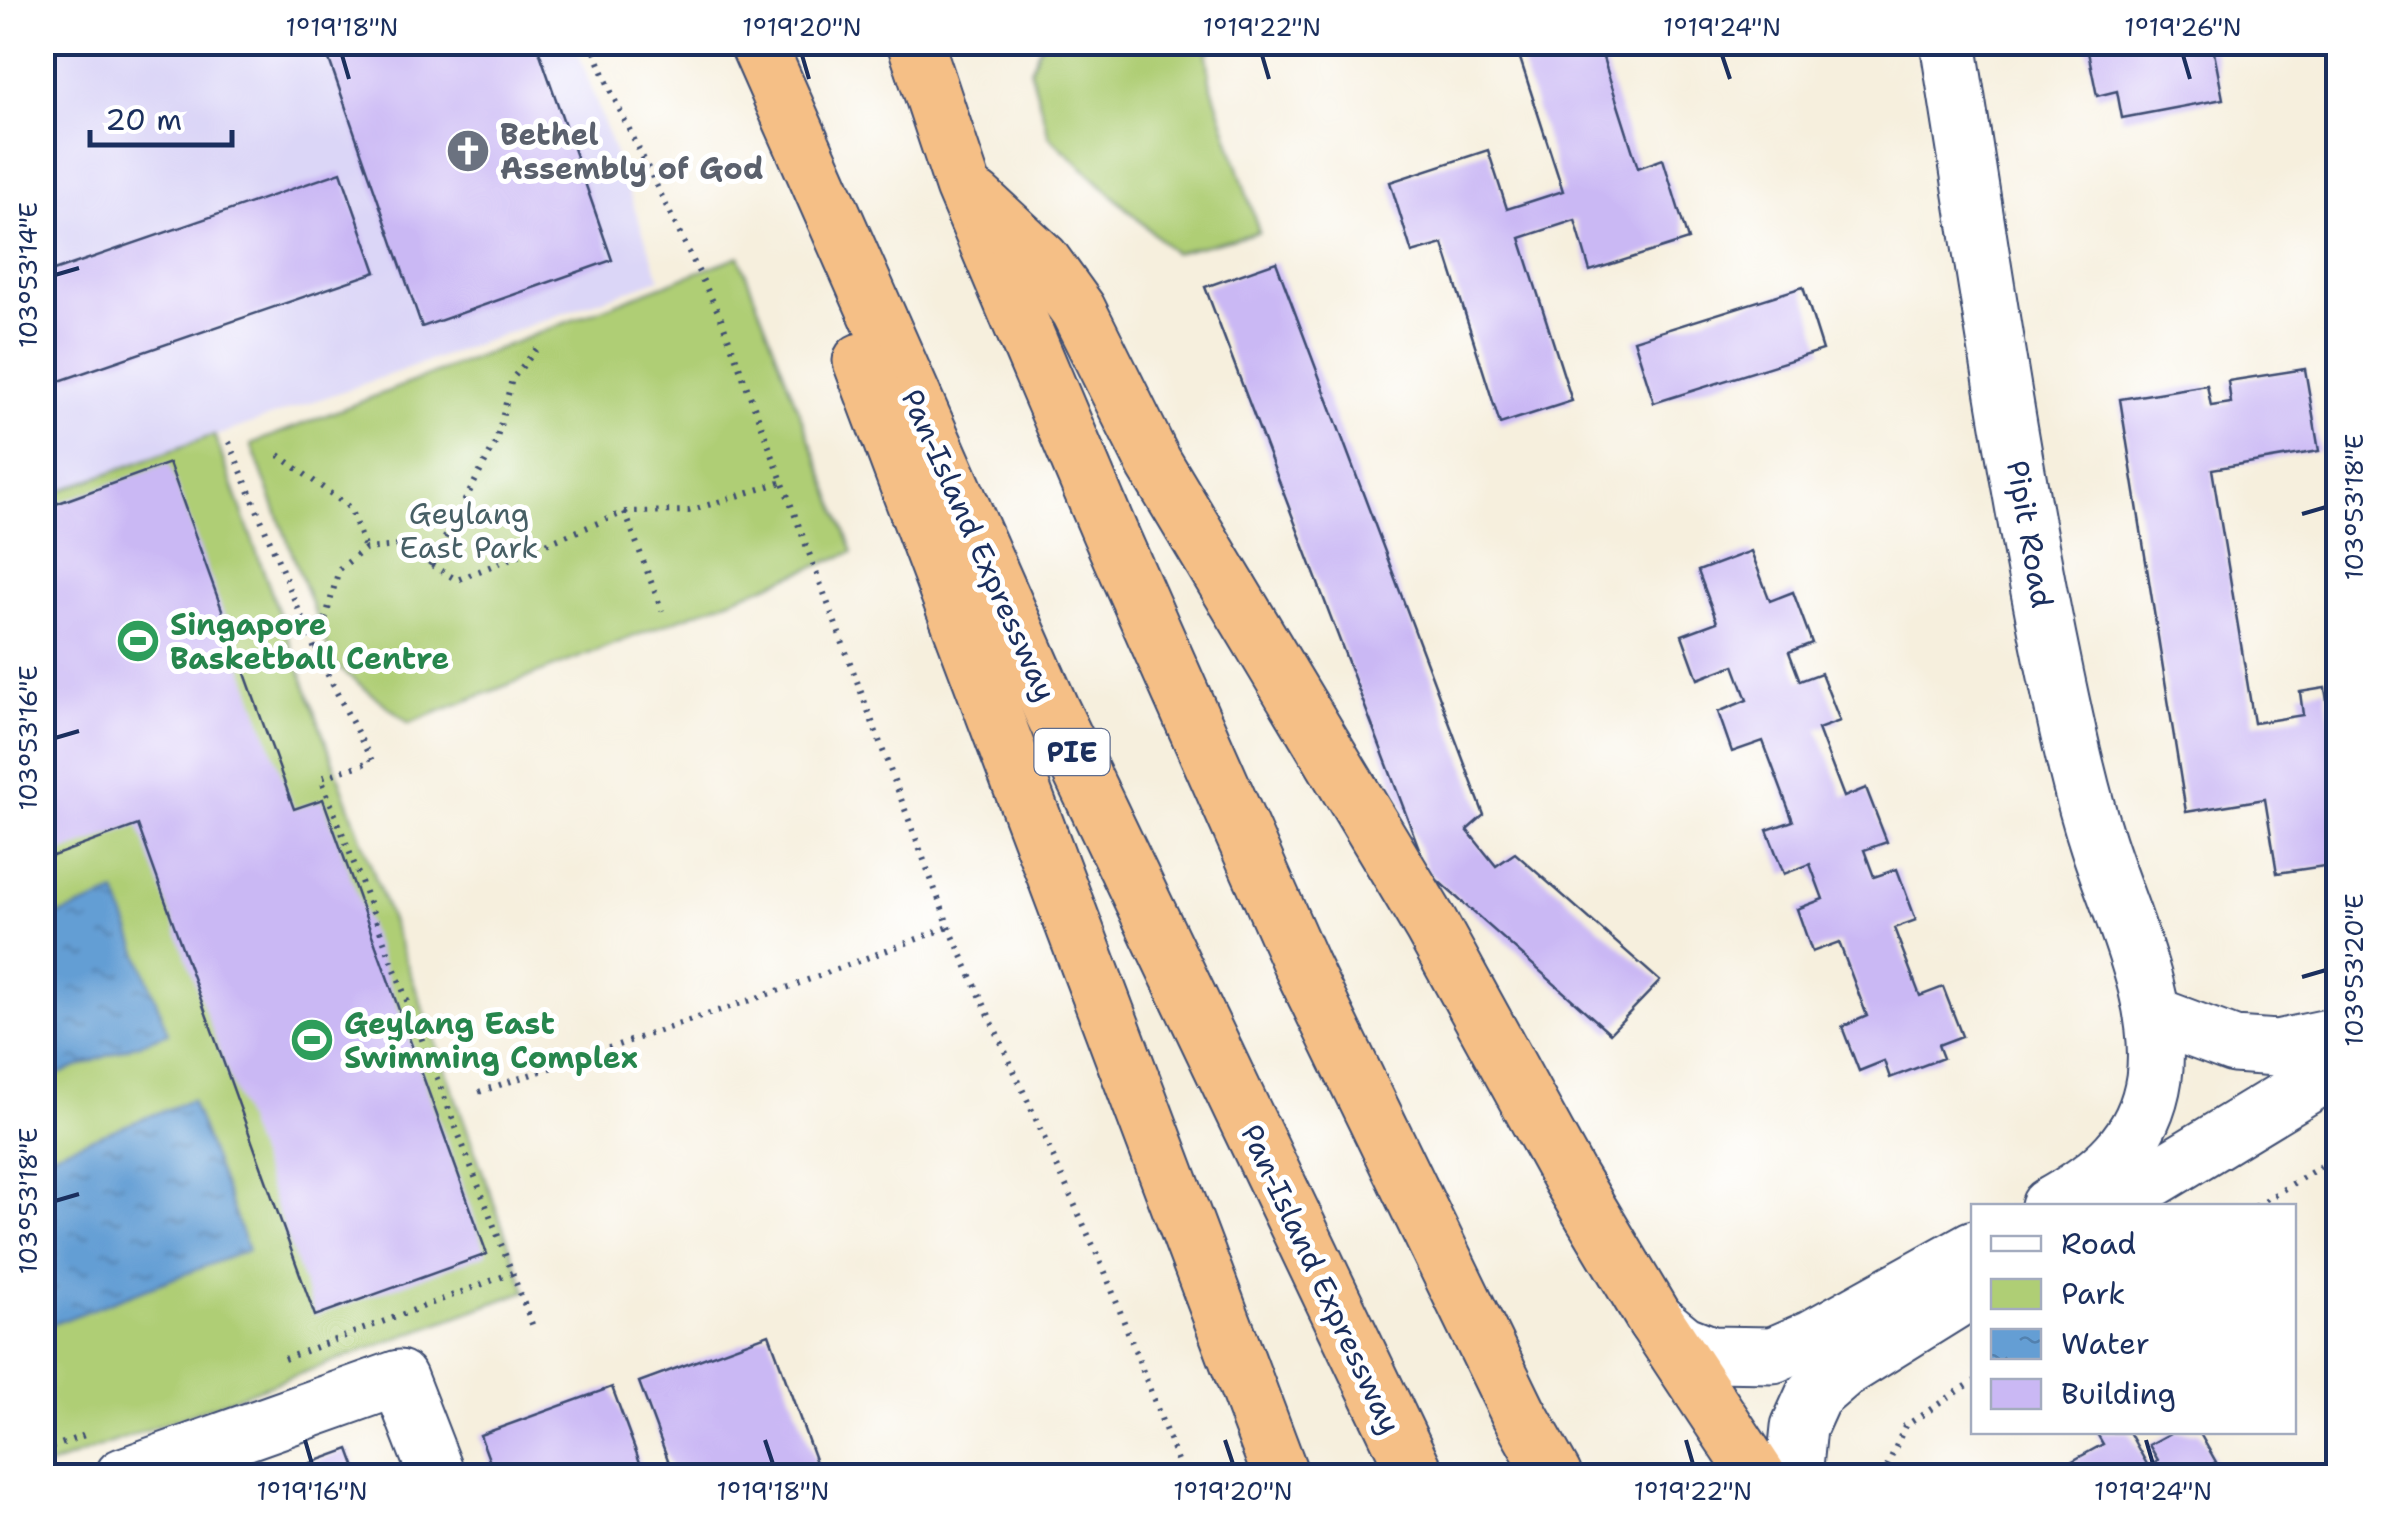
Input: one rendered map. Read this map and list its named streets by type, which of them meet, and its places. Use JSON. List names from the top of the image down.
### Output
{
  "streets": {
    "highway": ["Pan-Island Expressway", "PIE"],
    "street": ["Pipit Road"]
  },
  "parks": ["Geylang East Park"],
  "places": {
    "church": ["Bethel Assembly of God"],
    "sports": ["Singapore Basketball Centre", "Geylang East Swimming Complex"]
  },
  "legend": [
    "Road",
    "Park",
    "Water",
    "Building"
  ],
  "scale_bar": "20 m",
  "coordinates": [
    "1°19'18\"N",
    "1°19'20\"N",
    "1°19'22\"N",
    "1°19'24\"N",
    "1°19'26\"N",
    "103°53'14\"E",
    "103°53'18\"E",
    "103°53'16\"E",
    "103°53'20\"E",
    "1°19'16\"N"
  ]
}
